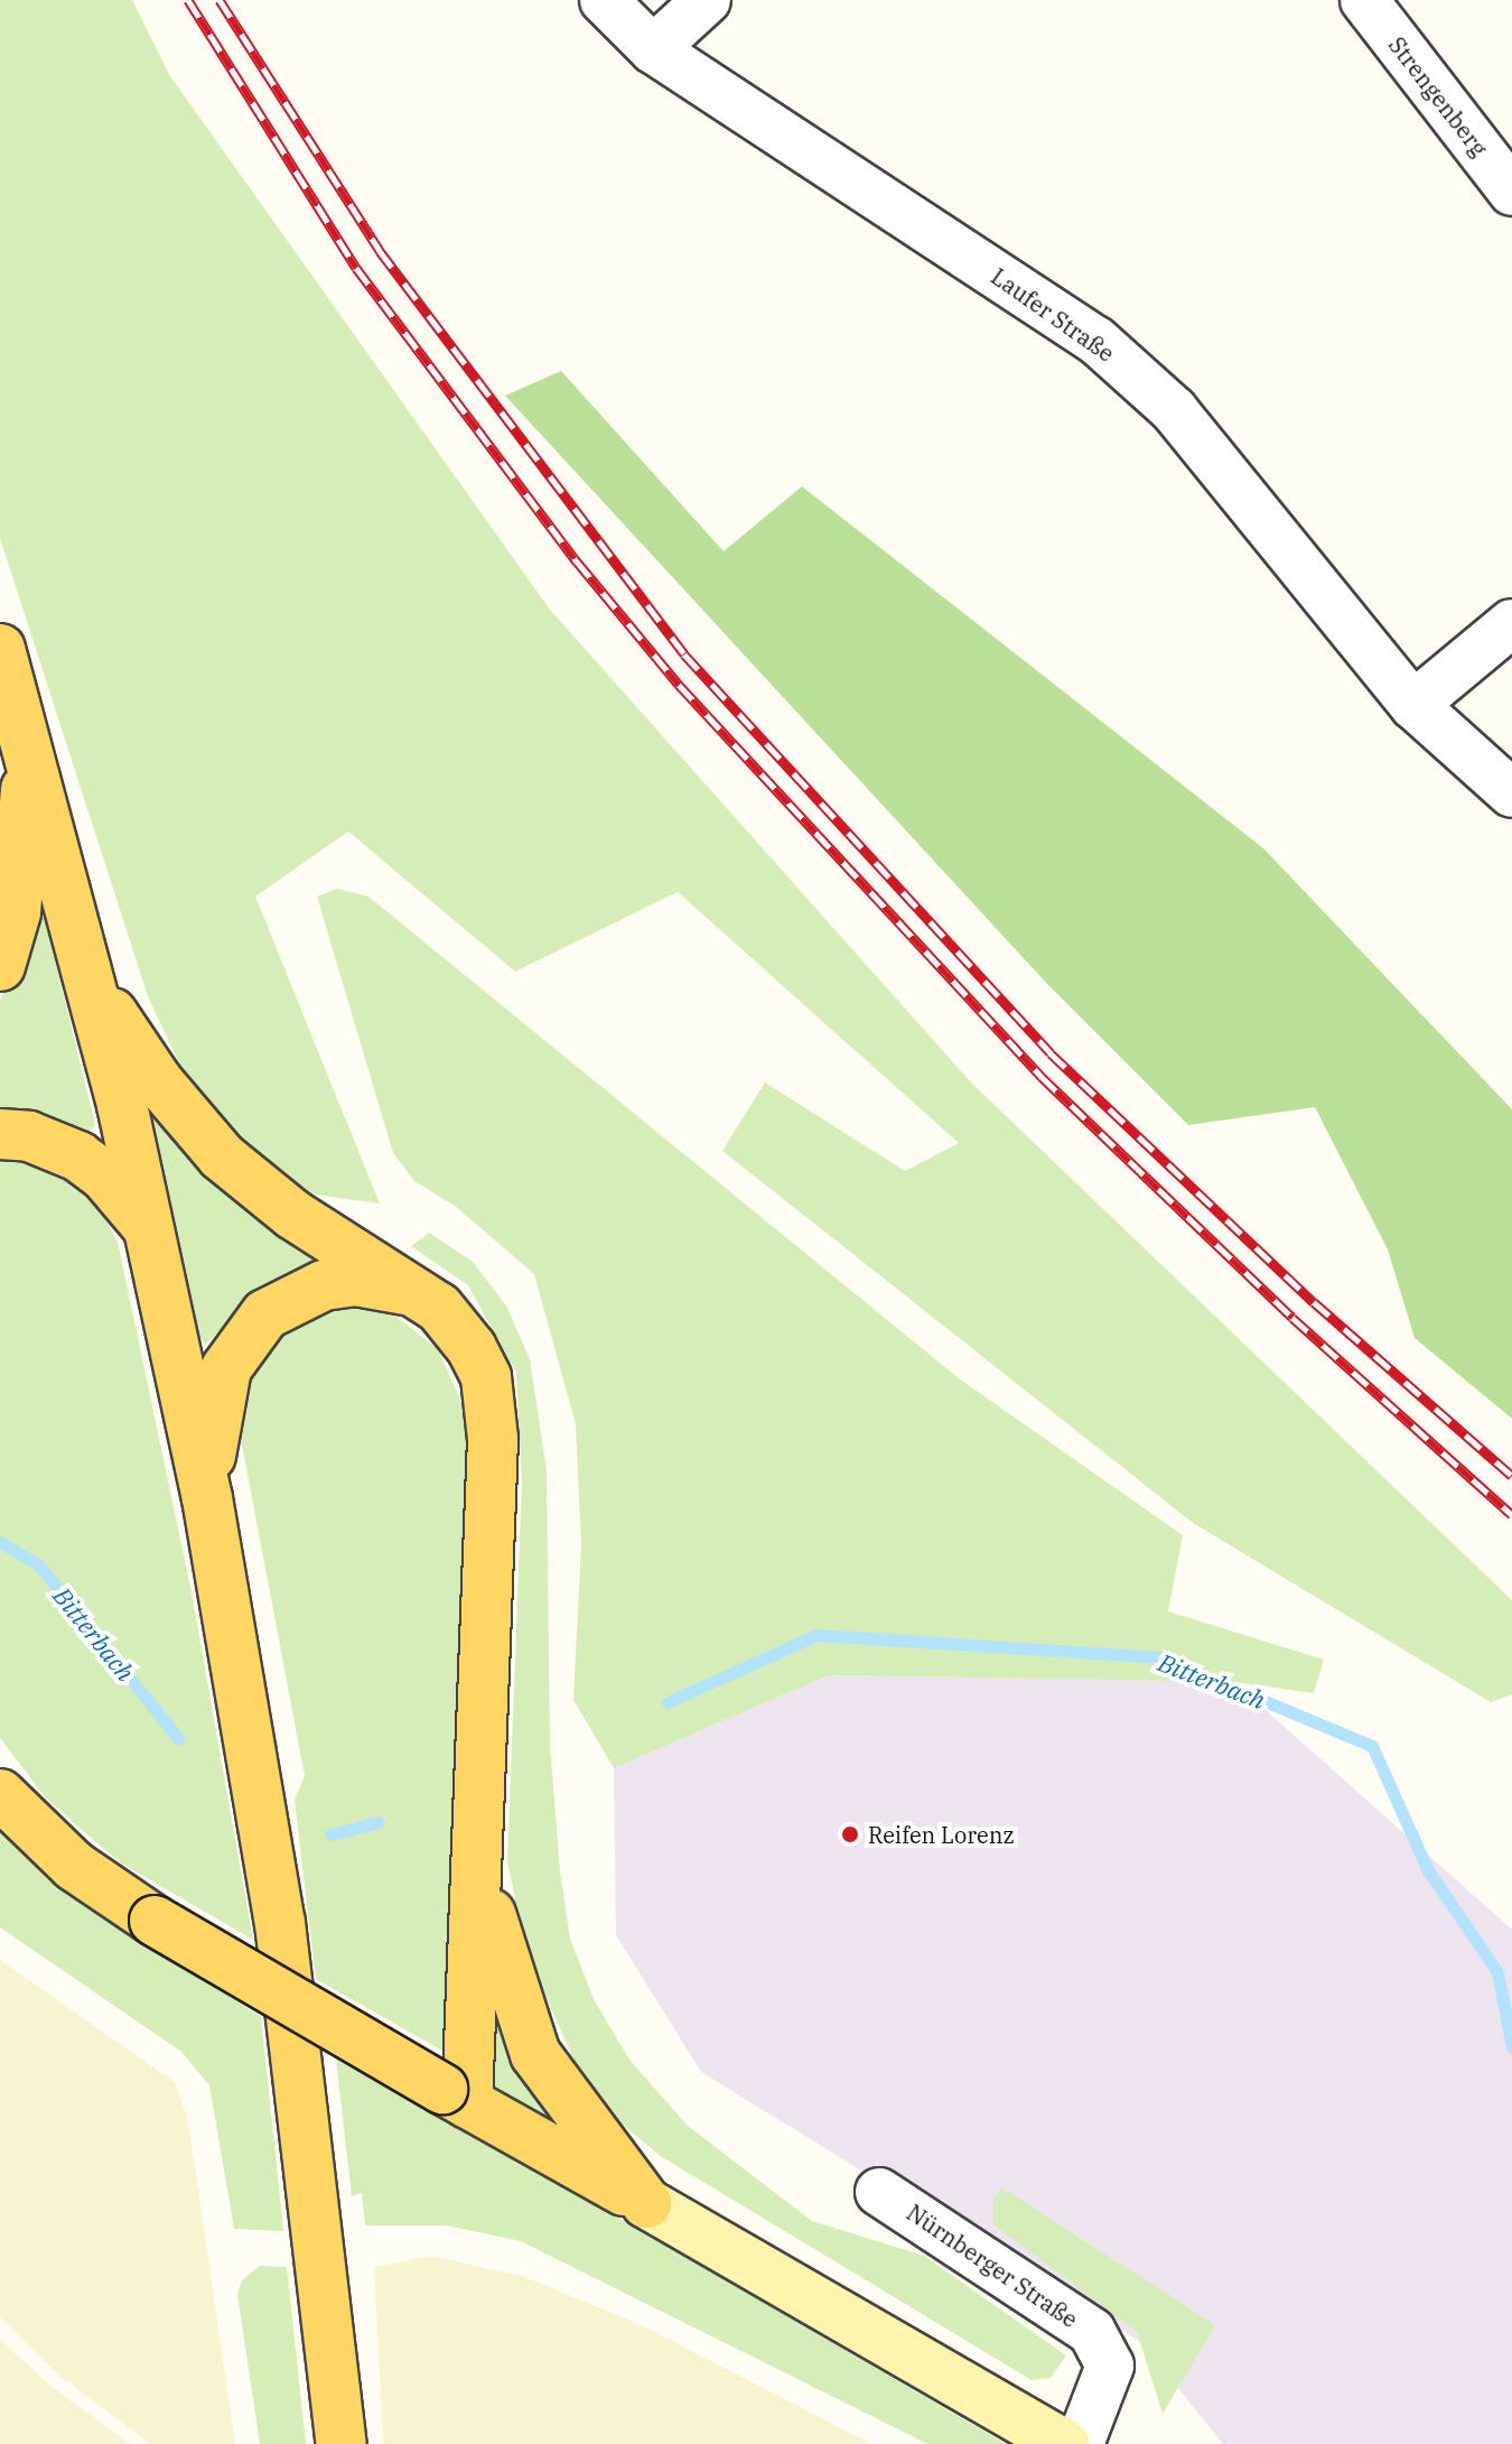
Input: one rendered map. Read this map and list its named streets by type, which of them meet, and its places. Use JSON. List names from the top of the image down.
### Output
{
  "streets": {
    "street": ["Strengenberg", "Laufer Straße", "Nürnberger Straße"]
  },
  "water": ["Bitterbach"],
  "places": ["Reifen Lorenz"]
}
